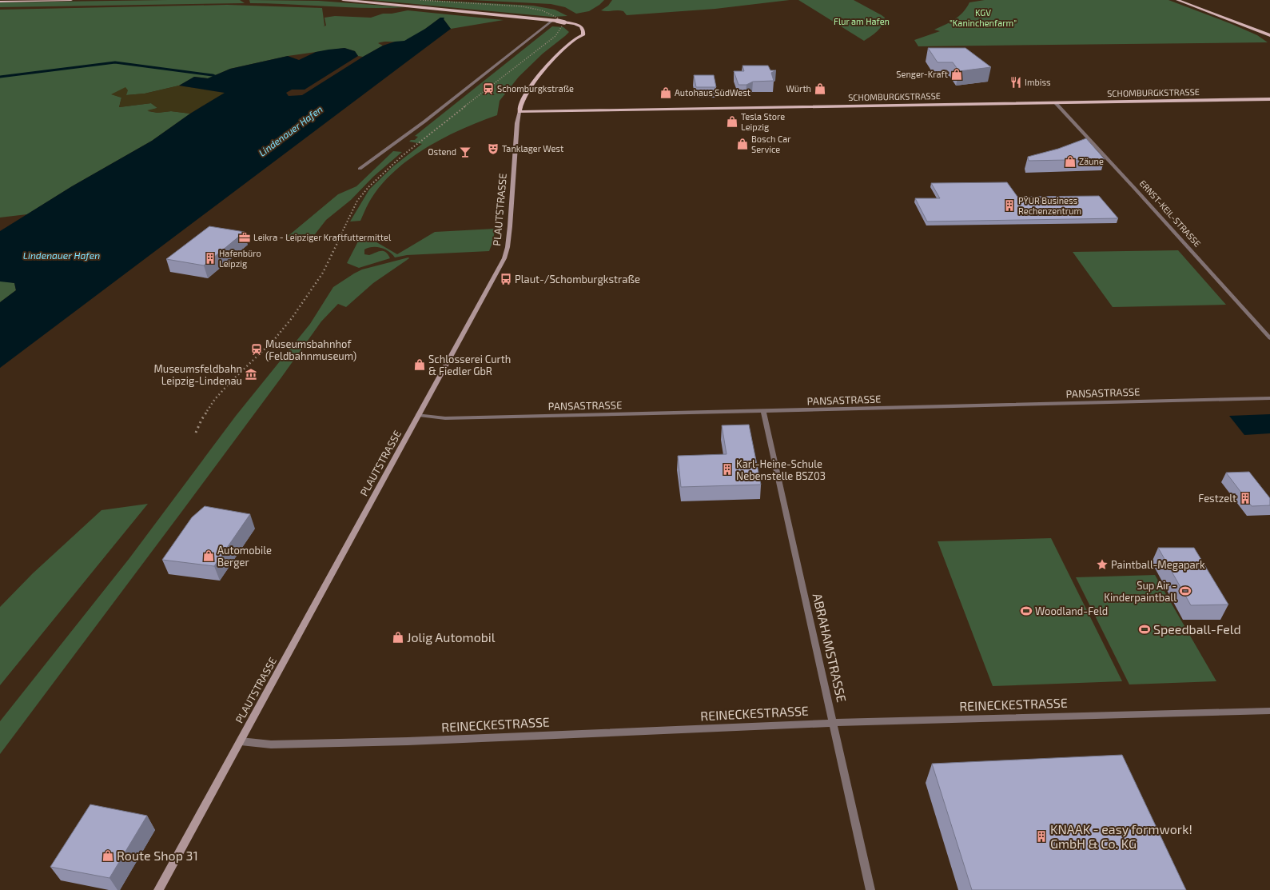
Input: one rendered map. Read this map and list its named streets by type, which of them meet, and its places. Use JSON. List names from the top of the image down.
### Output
{
  "streets": {
    "main road": ["SCHOMBURGKSTRASSE", "PLAUTSTRASSE"],
    "street": [
      "ERNST-KEIL-STRASSE",
      "PANSASTRASSE",
      "ABRAHAMSTRASSE",
      "REINECKESTRASSE"
    ]
  },
  "crossings": [
    ["SCHOMBURGKSTRASSE", "PLAUTSTRASSE"],
    ["SCHOMBURGKSTRASSE", "ERNST-KEIL-STRASSE"],
    ["PLAUTSTRASSE", "PANSASTRASSE"],
    ["PLAUTSTRASSE", "REINECKESTRASSE"],
    ["PANSASTRASSE", "ABRAHAMSTRASSE"],
    ["ABRAHAMSTRASSE", "REINECKESTRASSE"]
  ],
  "water": ["Lindenauer Hafen"],
  "parks": ["KGV \"Kaninchenfarm\"", "Flur am Hafen"],
  "places": {
    "shop": [
      "Senger-Kraft",
      "Würth",
      "Autohaus SüdWest",
      "Tesla Store Leipzig",
      "Bosch Car Service",
      "Zäune",
      "Schlosserei Curth & Fiedler GbR",
      "Automobile Berger",
      "Jolig Automobil",
      "Route Shop 31"
    ],
    "restaurant": ["Imbiss"],
    "station": ["Schomburgkstraße", "Museumsbahnhof (Feldbahnmuseum)"],
    "theatre": ["Tanklager West"],
    "bar": ["Ostend"],
    "building": [
      "PŸUR Business Rechenzentrum",
      "Hafenbüro Leipzig",
      "Karl-Heine-Schule Nebenstelle BSZ03",
      "Festzelt",
      "KNAAK - easy formwork! GmbH & Co. KG"
    ],
    "office": ["Leikra - Leipziger Kraftfuttermittel"],
    "bus stop": ["Plaut-/Schomburgkstraße"],
    "museum": ["Museumsfeldbahn Leipzig-Lindenau"],
    "place": ["Paintball-Megapark"],
    "sports": ["Sup Air - Kinderpaintball", "Woodland-Feld", "Speedball-Feld"]
  }
}
